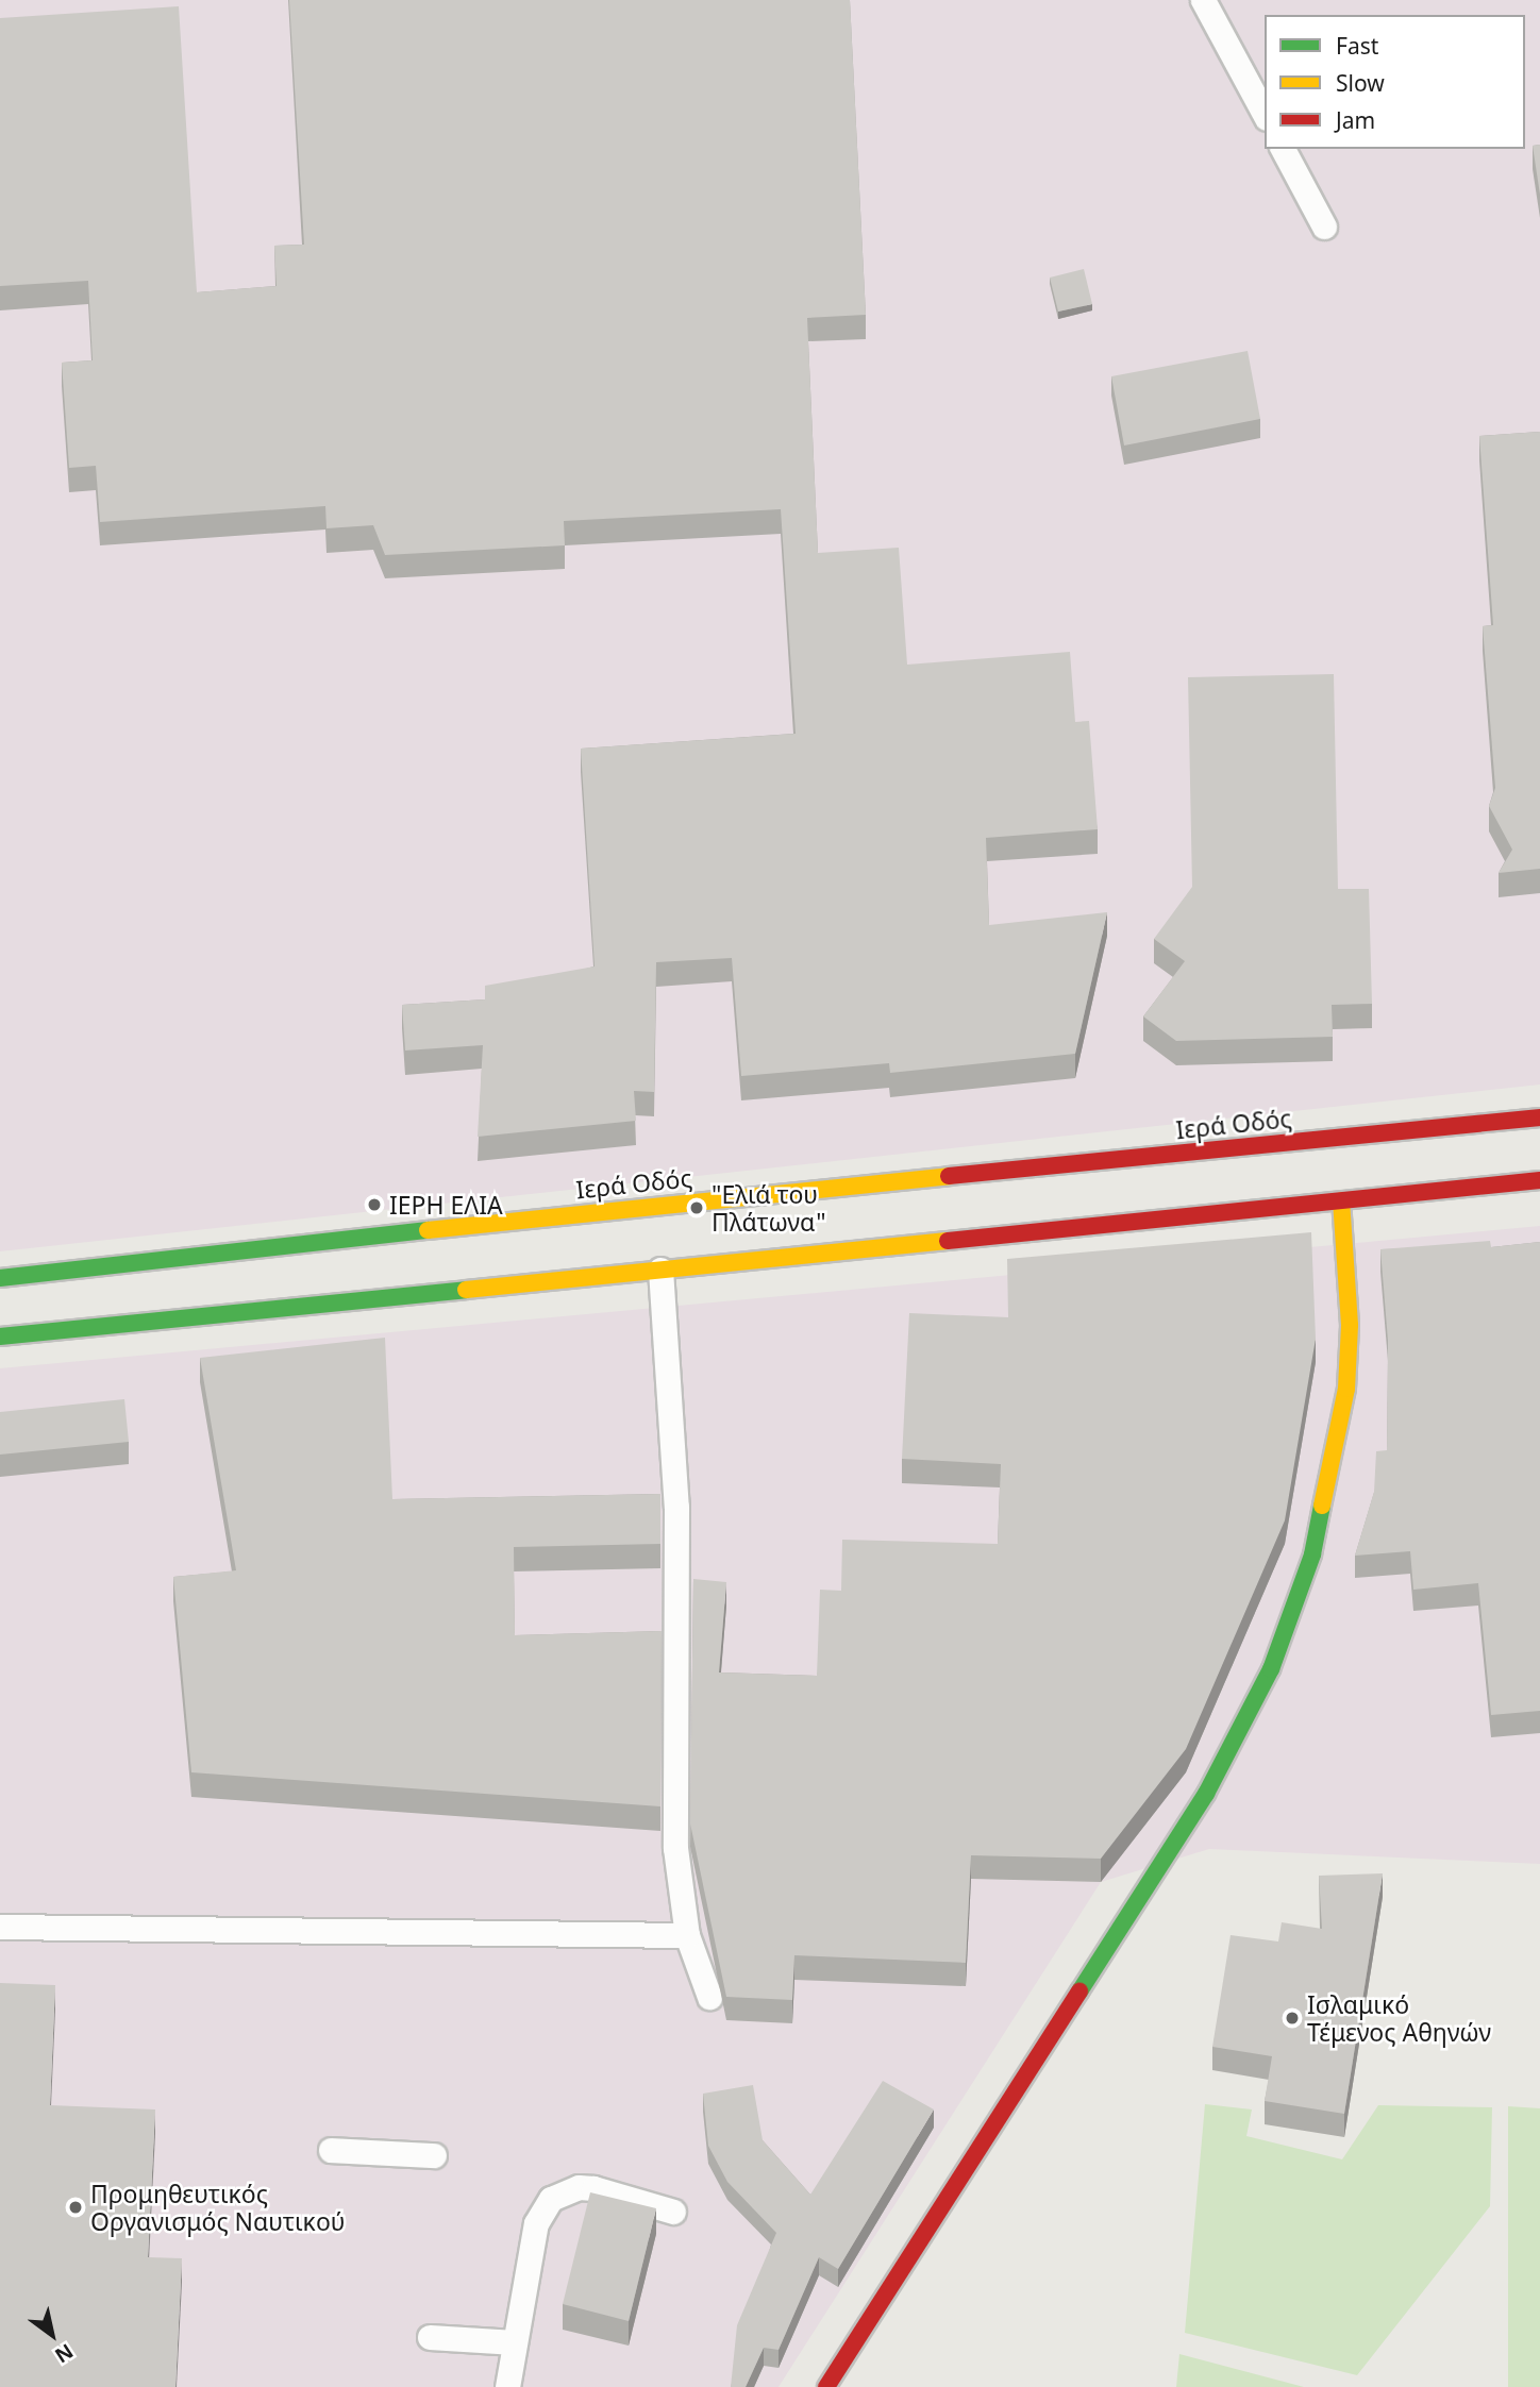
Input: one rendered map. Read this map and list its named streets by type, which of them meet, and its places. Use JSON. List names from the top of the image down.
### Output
{
  "streets": {
    "main road": ["Ιερά Οδός"]
  },
  "places": [
    "ΙΕΡΗ ΕΛΙΑ",
    "\"Ελιά του Πλάτωνα\"",
    "Ισλαμικό Τέμενος Αθηνών",
    "Προμηθευτικός Οργανισμός Ναυτικού"
  ],
  "legend": ["Fast", "Slow", "Jam"],
  "north": "bottom right"
}
